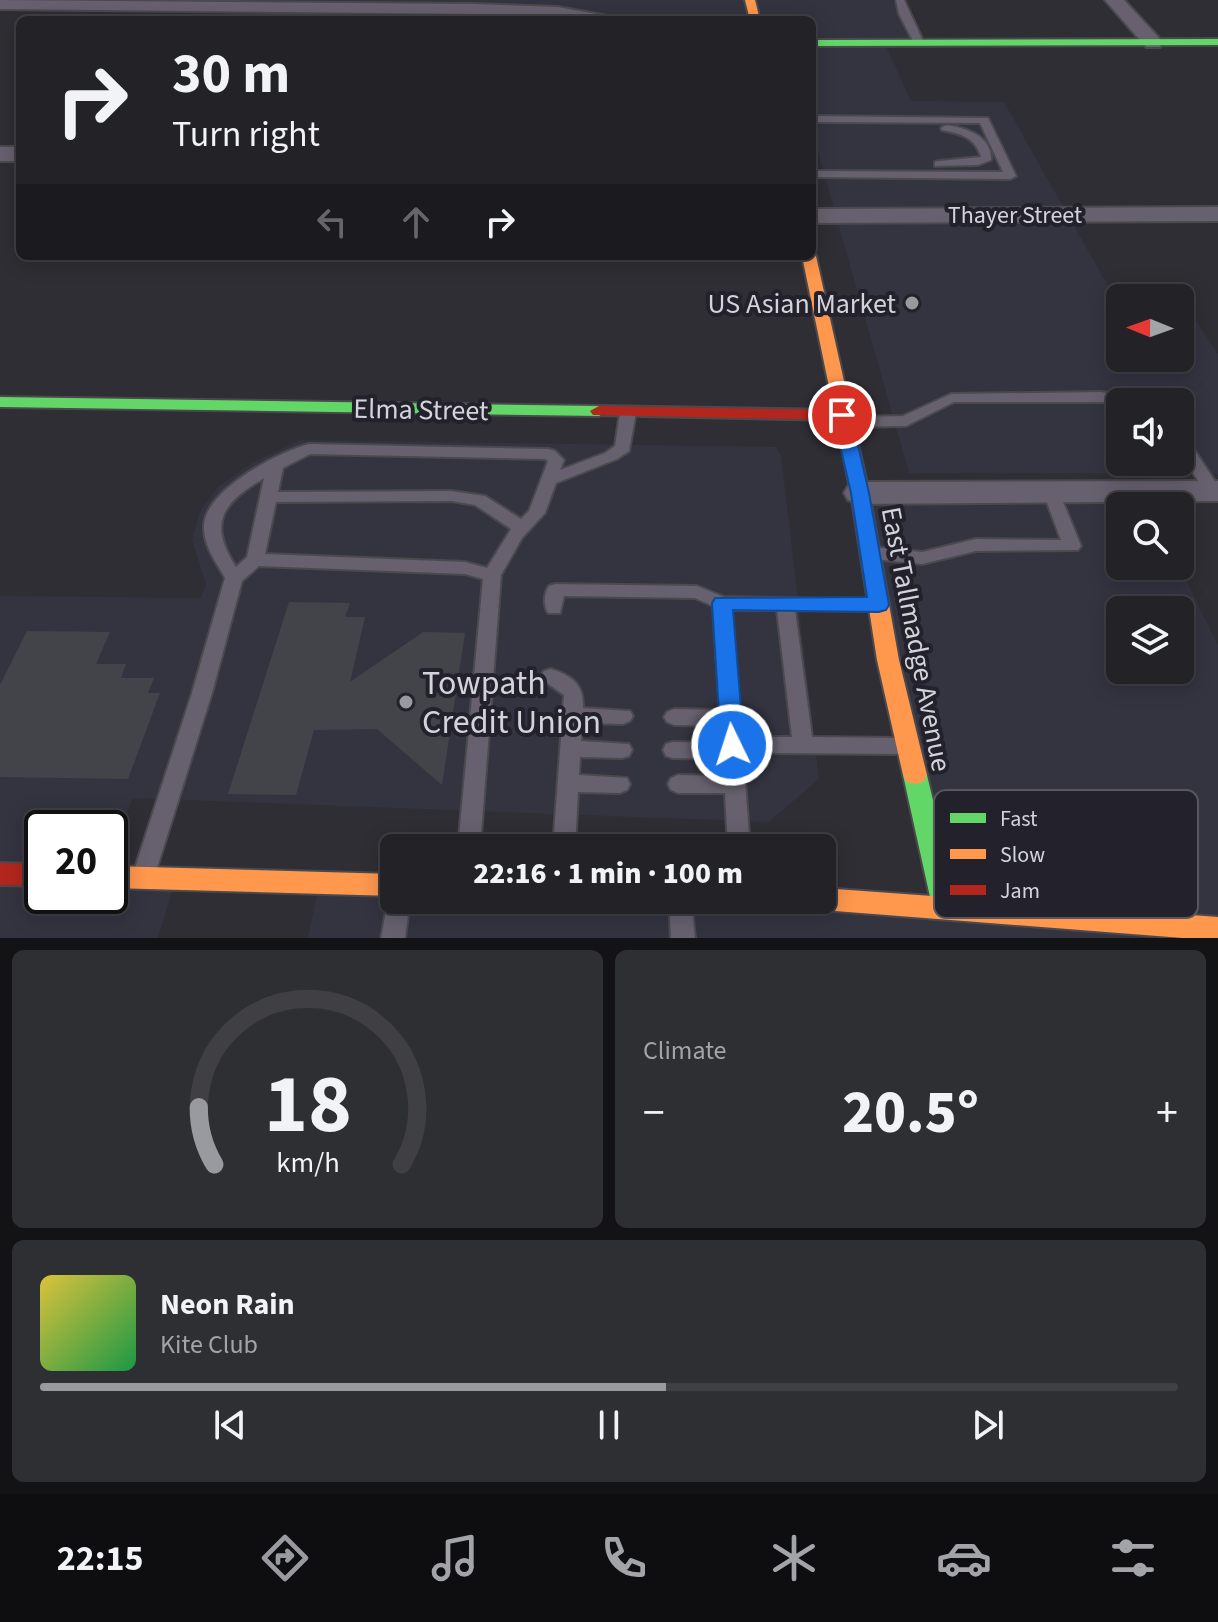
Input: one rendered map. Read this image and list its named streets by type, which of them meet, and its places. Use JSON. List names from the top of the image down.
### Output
{
  "streets": {
    "street": ["Thayer Street", "Elma Street", "East Tallmadge Avenue"]
  },
  "crossings": [
    ["Elma Street", "East Tallmadge Avenue"]
  ],
  "places": ["US Asian Market", "Towpath Credit Union"],
  "legend": ["Fast", "Slow", "Jam"],
  "north": "left",
  "page": {
    "turn": ["30 m", "Turn right"],
    "limit": "20",
    "trip": "22:16 · 1 min · 100 m",
    "tile": "Climate",
    "heat": ["−", "20.5°", "+"],
    "song": ["Neon Rain", "Kite Club"],
    "tabs": "22:15",
    "gauge": ["18", "km/h"]
  }
}
